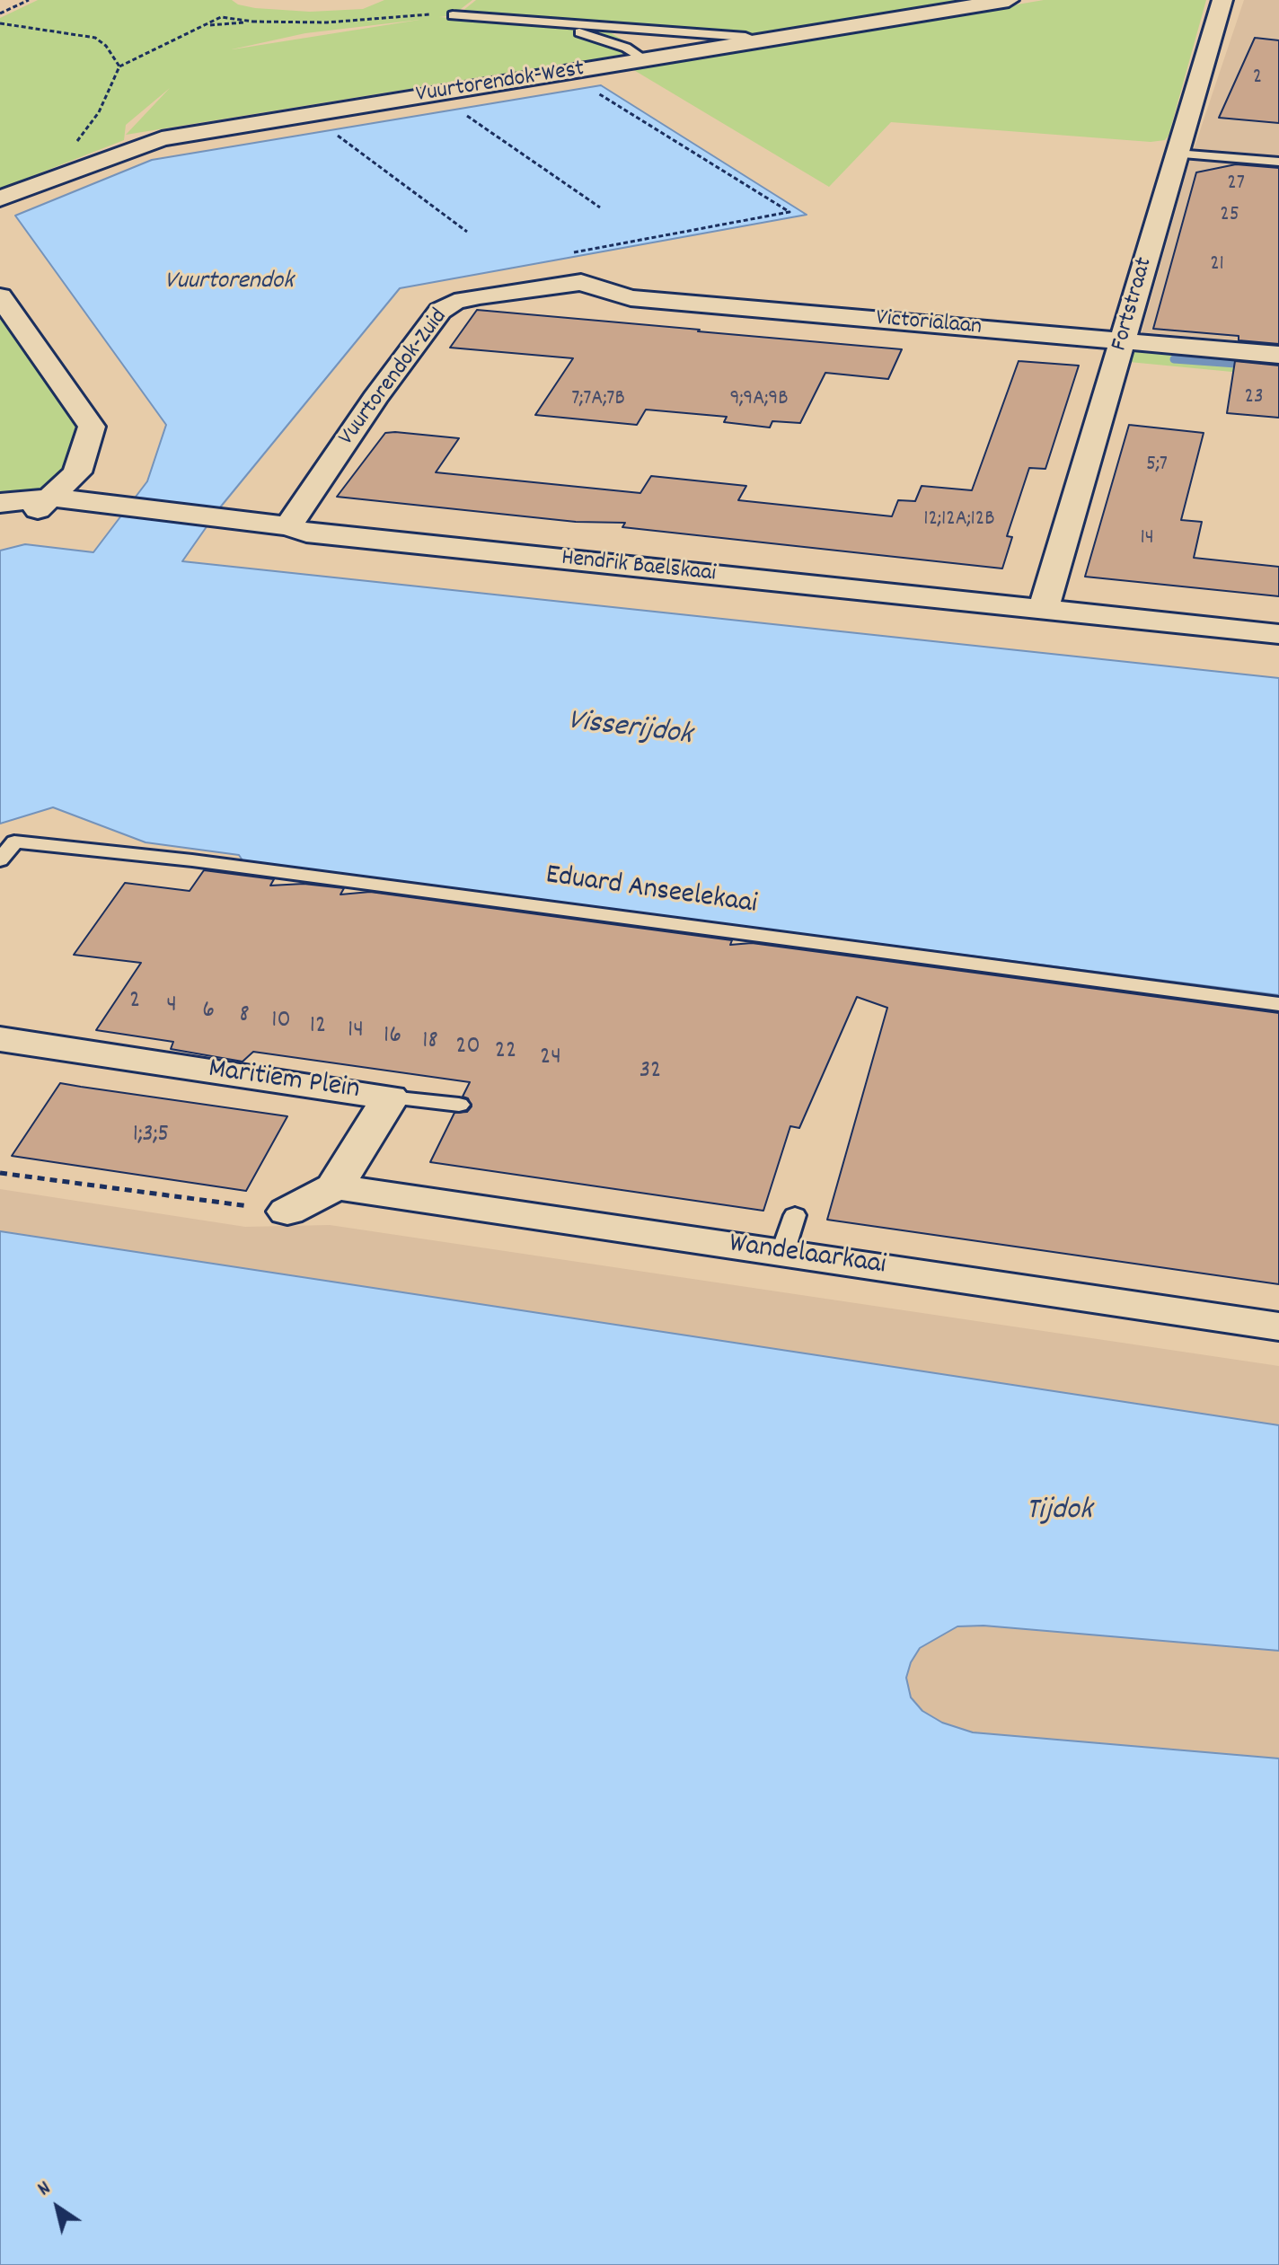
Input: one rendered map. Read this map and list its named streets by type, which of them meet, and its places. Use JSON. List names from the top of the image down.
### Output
{
  "streets": {
    "street": [
      "Vuurtorendok-West",
      "Fortstraat",
      "Victorialaan",
      "Vuurtorendok-Zuid",
      "Hendrik Baelskaai",
      "Maritiem Plein",
      "Wandelaarkaai"
    ],
    "lane": ["Eduard Anseelekaai"]
  },
  "crossings": [
    ["Fortstraat", "Victorialaan"],
    ["Fortstraat", "Hendrik Baelskaai"],
    ["Victorialaan", "Vuurtorendok-Zuid"],
    ["Vuurtorendok-Zuid", "Hendrik Baelskaai"],
    ["Maritiem Plein", "Wandelaarkaai"]
  ],
  "water": ["Vuurtorendok", "Visserijdok", "Tijdok"],
  "house_numbers": [
    "2",
    "27",
    "25",
    "21",
    "23",
    "7;7A;7B",
    "9;9A;9B",
    "5;7",
    "12;12A;12B",
    "14",
    "2",
    "4",
    "6",
    "8",
    "10",
    "12",
    "14",
    "16",
    "18",
    "20",
    "22",
    "24",
    "32",
    "1;3;5"
  ],
  "north": "top left"
}
